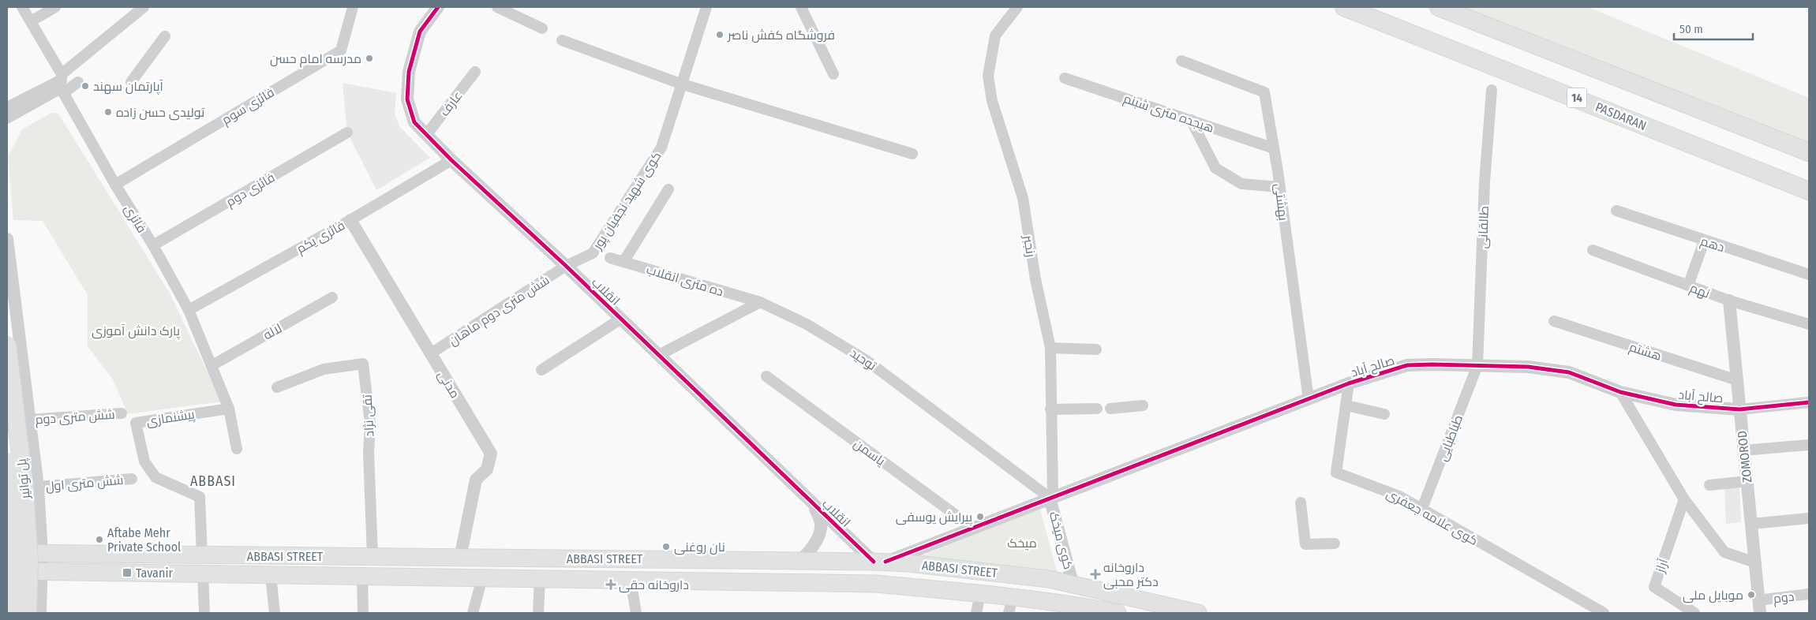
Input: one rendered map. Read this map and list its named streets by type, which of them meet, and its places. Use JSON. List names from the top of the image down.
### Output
{
  "streets": {
    "highway": ["14", "PASDARAN", "پل توانیر"],
    "main road": ["ABBASI STREET"],
    "street": [
      "عارف",
      "فائزی سوم",
      "هیجده متری شبنم",
      "فائزی دوم",
      "کوی شهید نجفیان پور",
      "بهشتی",
      "فائزی",
      "طالقانی",
      "فائزی یکم",
      "دهم",
      "رنجبر",
      "ده متری انقلاب",
      "نهم",
      "انقلاب",
      "شش متری دوم ماهان",
      "لاله",
      "هشتم",
      "توحید",
      "صالح آباد",
      "مدنی",
      "تقی نژاد",
      "شش متری دوم",
      "پیشنمازی",
      "طباطبایی",
      "یاسمن",
      "ZOMOROD",
      "شش متری اول",
      "کوی علامه جعفری",
      "کوی میخک",
      "آراز",
      "دوم"
    ]
  },
  "crossings": [
    ["عارف", "انقلاب"],
    ["فائزی سوم", "فائزی"],
    ["هیجده متری شبنم", "بهشتی"],
    ["فائزی دوم", "فائزی"],
    ["کوی شهید نجفیان پور", "انقلاب"],
    ["کوی شهید نجفیان پور", "شش متری دوم ماهان"],
    ["بهشتی", "صالح آباد"],
    ["فائزی", "فائزی یکم"],
    ["فائزی", "لاله"],
    ["فائزی", "پیشنمازی"],
    ["طالقانی", "صالح آباد"],
    ["طالقانی", "طباطبایی"],
    ["فائزی یکم", "انقلاب"],
    ["فائزی یکم", "مدنی"],
    ["رنجبر", "توحید"],
    ["رنجبر", "صالح آباد"],
    ["رنجبر", "کوی میخک"],
    ["ده متری انقلاب", "توحید"],
    ["نهم", "ZOMOROD"],
    ["انقلاب", "شش متری دوم ماهان"],
    ["انقلاب", "صالح آباد"],
    ["انقلاب", "ABBASI STREET"],
    ["شش متری دوم ماهان", "مدنی"],
    ["هشتم", "ZOMOROD"],
    ["توحید", "صالح آباد"],
    ["توحید", "کوی میخک"],
    ["صالح آباد", "طباطبایی"],
    ["صالح آباد", "یاسمن"],
    ["صالح آباد", "ZOMOROD"],
    ["صالح آباد", "کوی علامه جعفری"],
    ["صالح آباد", "کوی میخک"],
    ["صالح آباد", "ABBASI STREET"],
    ["مدنی", "ABBASI STREET"],
    ["تقی نژاد", "ABBASI STREET"],
    ["پیشنمازی", "ABBASI STREET"],
    ["طباطبایی", "کوی علامه جعفری"],
    ["ZOMOROD", "دوم"],
    ["کوی میخک", "ABBASI STREET"]
  ],
  "districts": ["ABBASI"],
  "parks": ["پارک دانش آموزی", "میخک"],
  "places": {
    "other": [
      "فروشگاه کفش ناصر",
      "مدرسه امام حسن",
      "آپارتمان سهند",
      "تولیدی حسن زاده",
      "پیرایش یوسفی",
      "Aftabe Mehr Private School",
      "نان روغنی",
      "موبایل ملی"
    ],
    "transit": ["Tavanir"],
    "health": ["داروخانه دکتر محبی", "داروخانه حقی"]
  },
  "scale_bar": "50 m"
}
